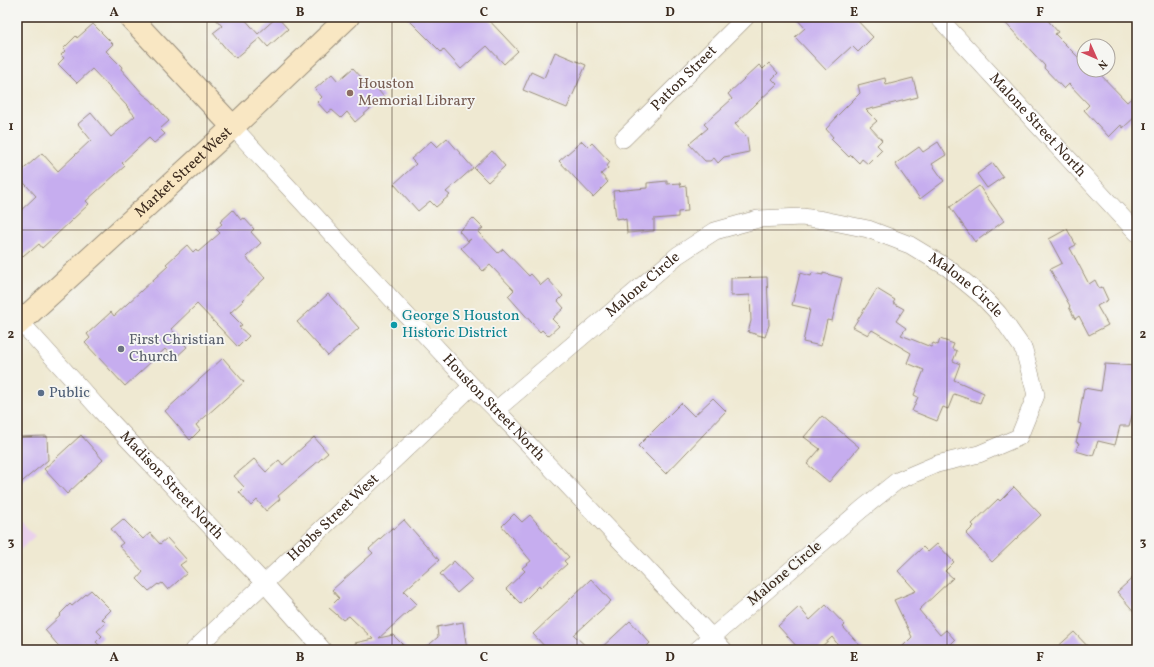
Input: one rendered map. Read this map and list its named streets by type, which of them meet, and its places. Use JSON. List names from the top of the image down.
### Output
{
  "streets": {
    "main road": ["Market Street West"],
    "street": [
      "Patton Street",
      "Malone Street North",
      "Malone Circle",
      "Houston Street North",
      "Madison Street North",
      "Hobbs Street West"
    ]
  },
  "crossings": [
    ["Market Street West", "Houston Street North"],
    ["Market Street West", "Madison Street North"],
    ["Malone Circle", "Houston Street North"],
    ["Houston Street North", "Hobbs Street West"],
    ["Madison Street North", "Hobbs Street West"]
  ],
  "places": [
    "Houston Memorial Library",
    "George S Houston Historic District",
    "First Christian Church",
    "Public"
  ],
  "north": "bottom right",
  "grid": {
    "columns": [
      "A",
      "B",
      "C",
      "D",
      "E",
      "F"
    ],
    "rows": ["1", "2", "3"]
  }
}
